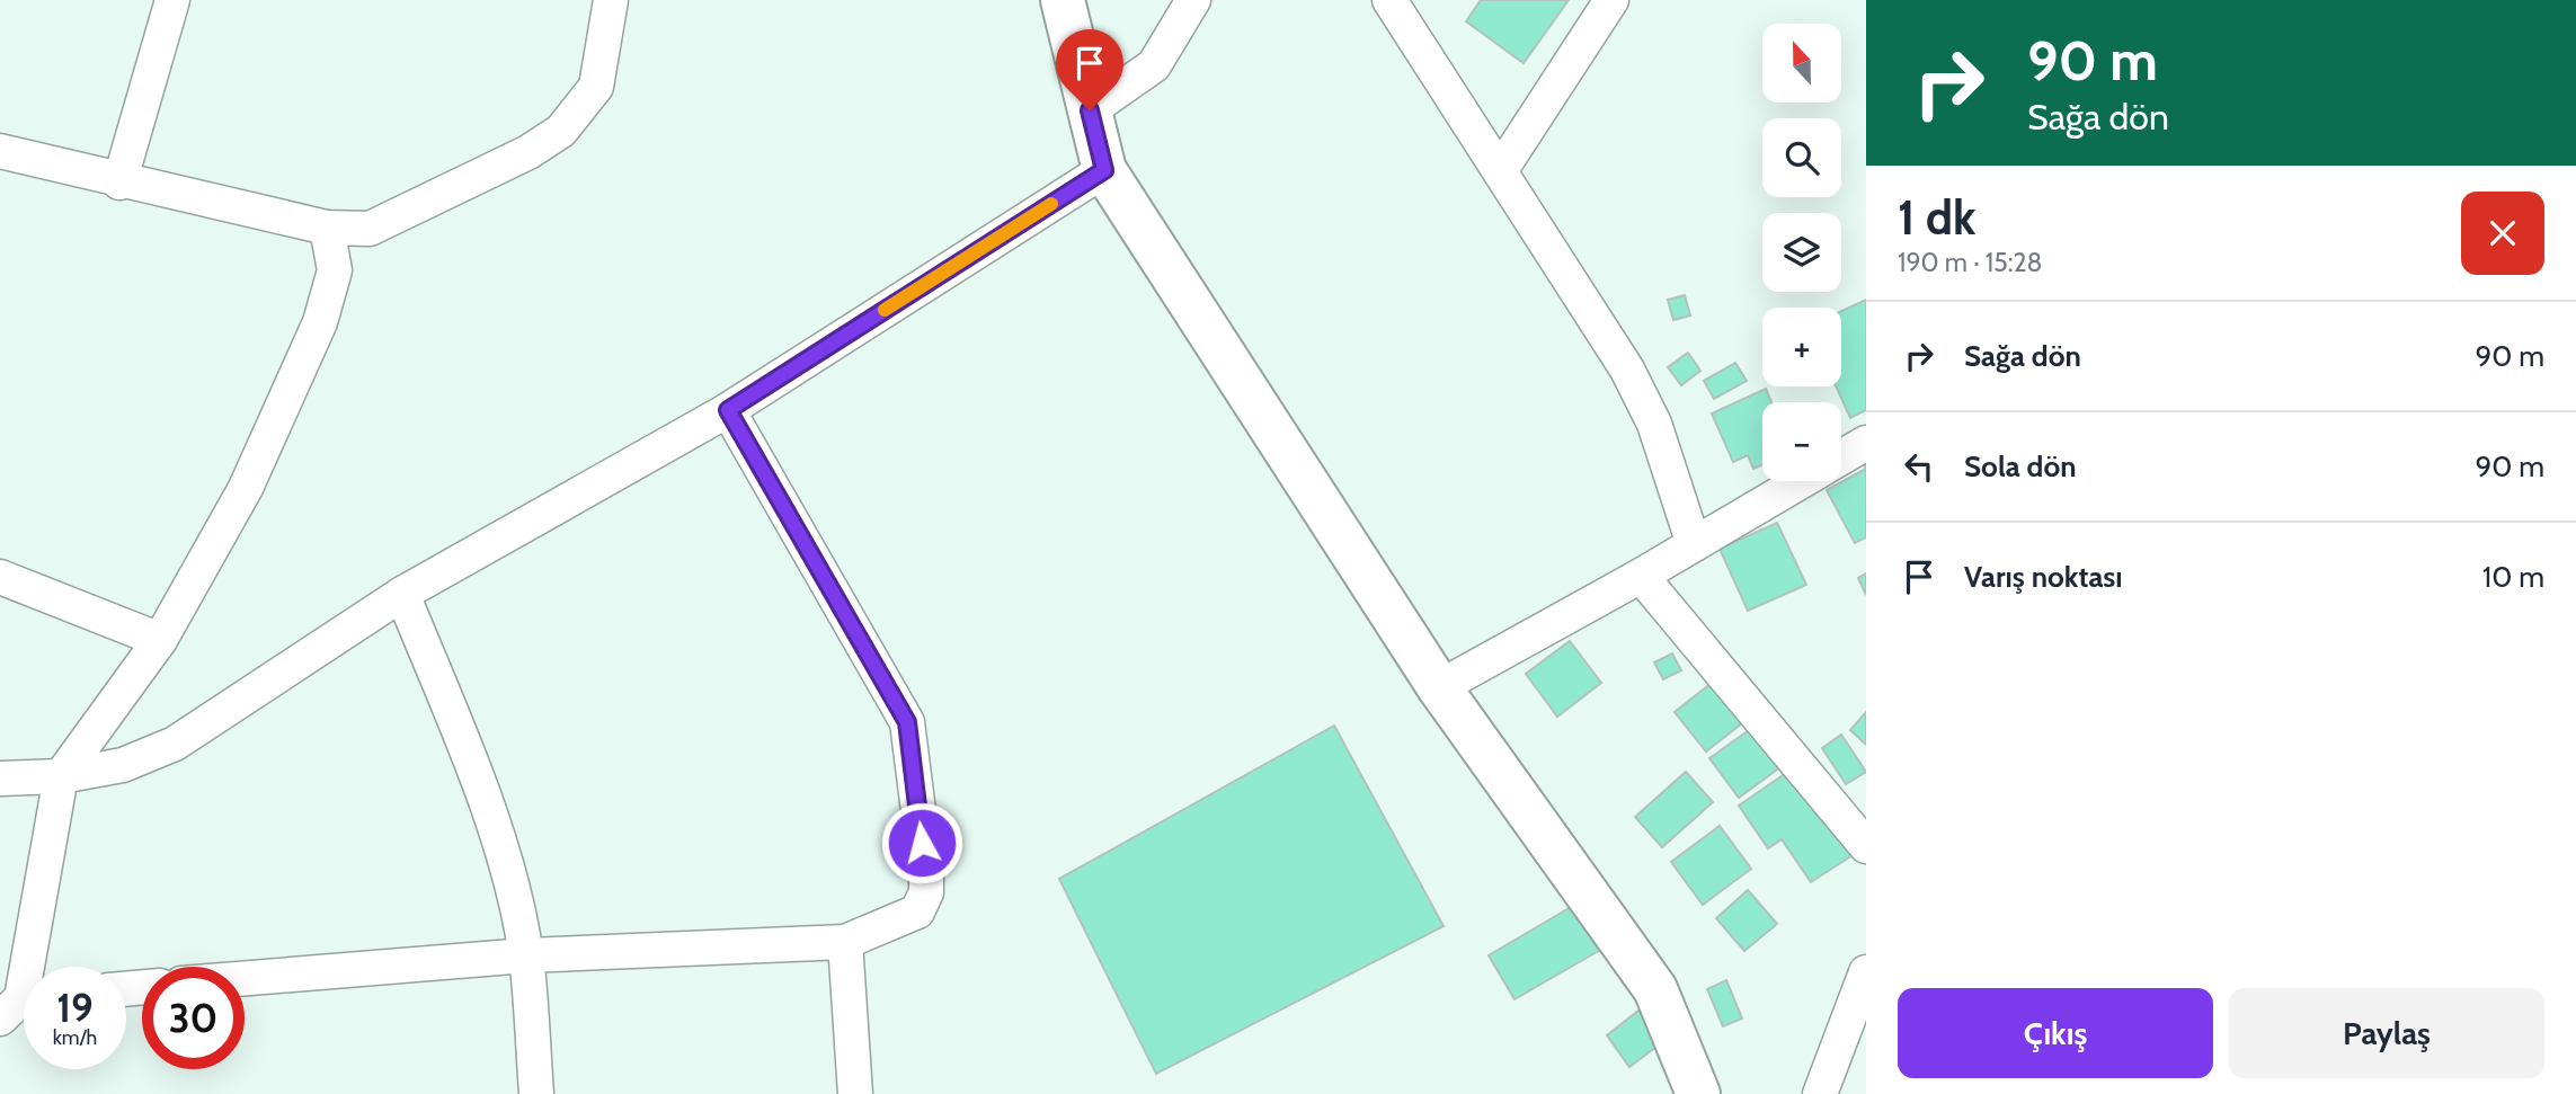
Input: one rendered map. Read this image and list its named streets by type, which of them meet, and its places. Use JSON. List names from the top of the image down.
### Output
{
  "north": "top",
  "page": {
    "turn": ["90 m", "Sağa dön"],
    "map_buttons": ["+", "−"],
    "heading": ["1 dk", "190 m · 15:28"],
    "list": [
      {
        "name": "Sağa dön",
        "value": "90 m"
      },
      {
        "name": "Sola dön",
        "value": "90 m"
      },
      {
        "name": "Varış noktası",
        "value": "10 m"
      }
    ],
    "speed": "19 km/h",
    "limit": "30",
    "buttons": ["Çıkış", "Paylaş"]
  }
}
